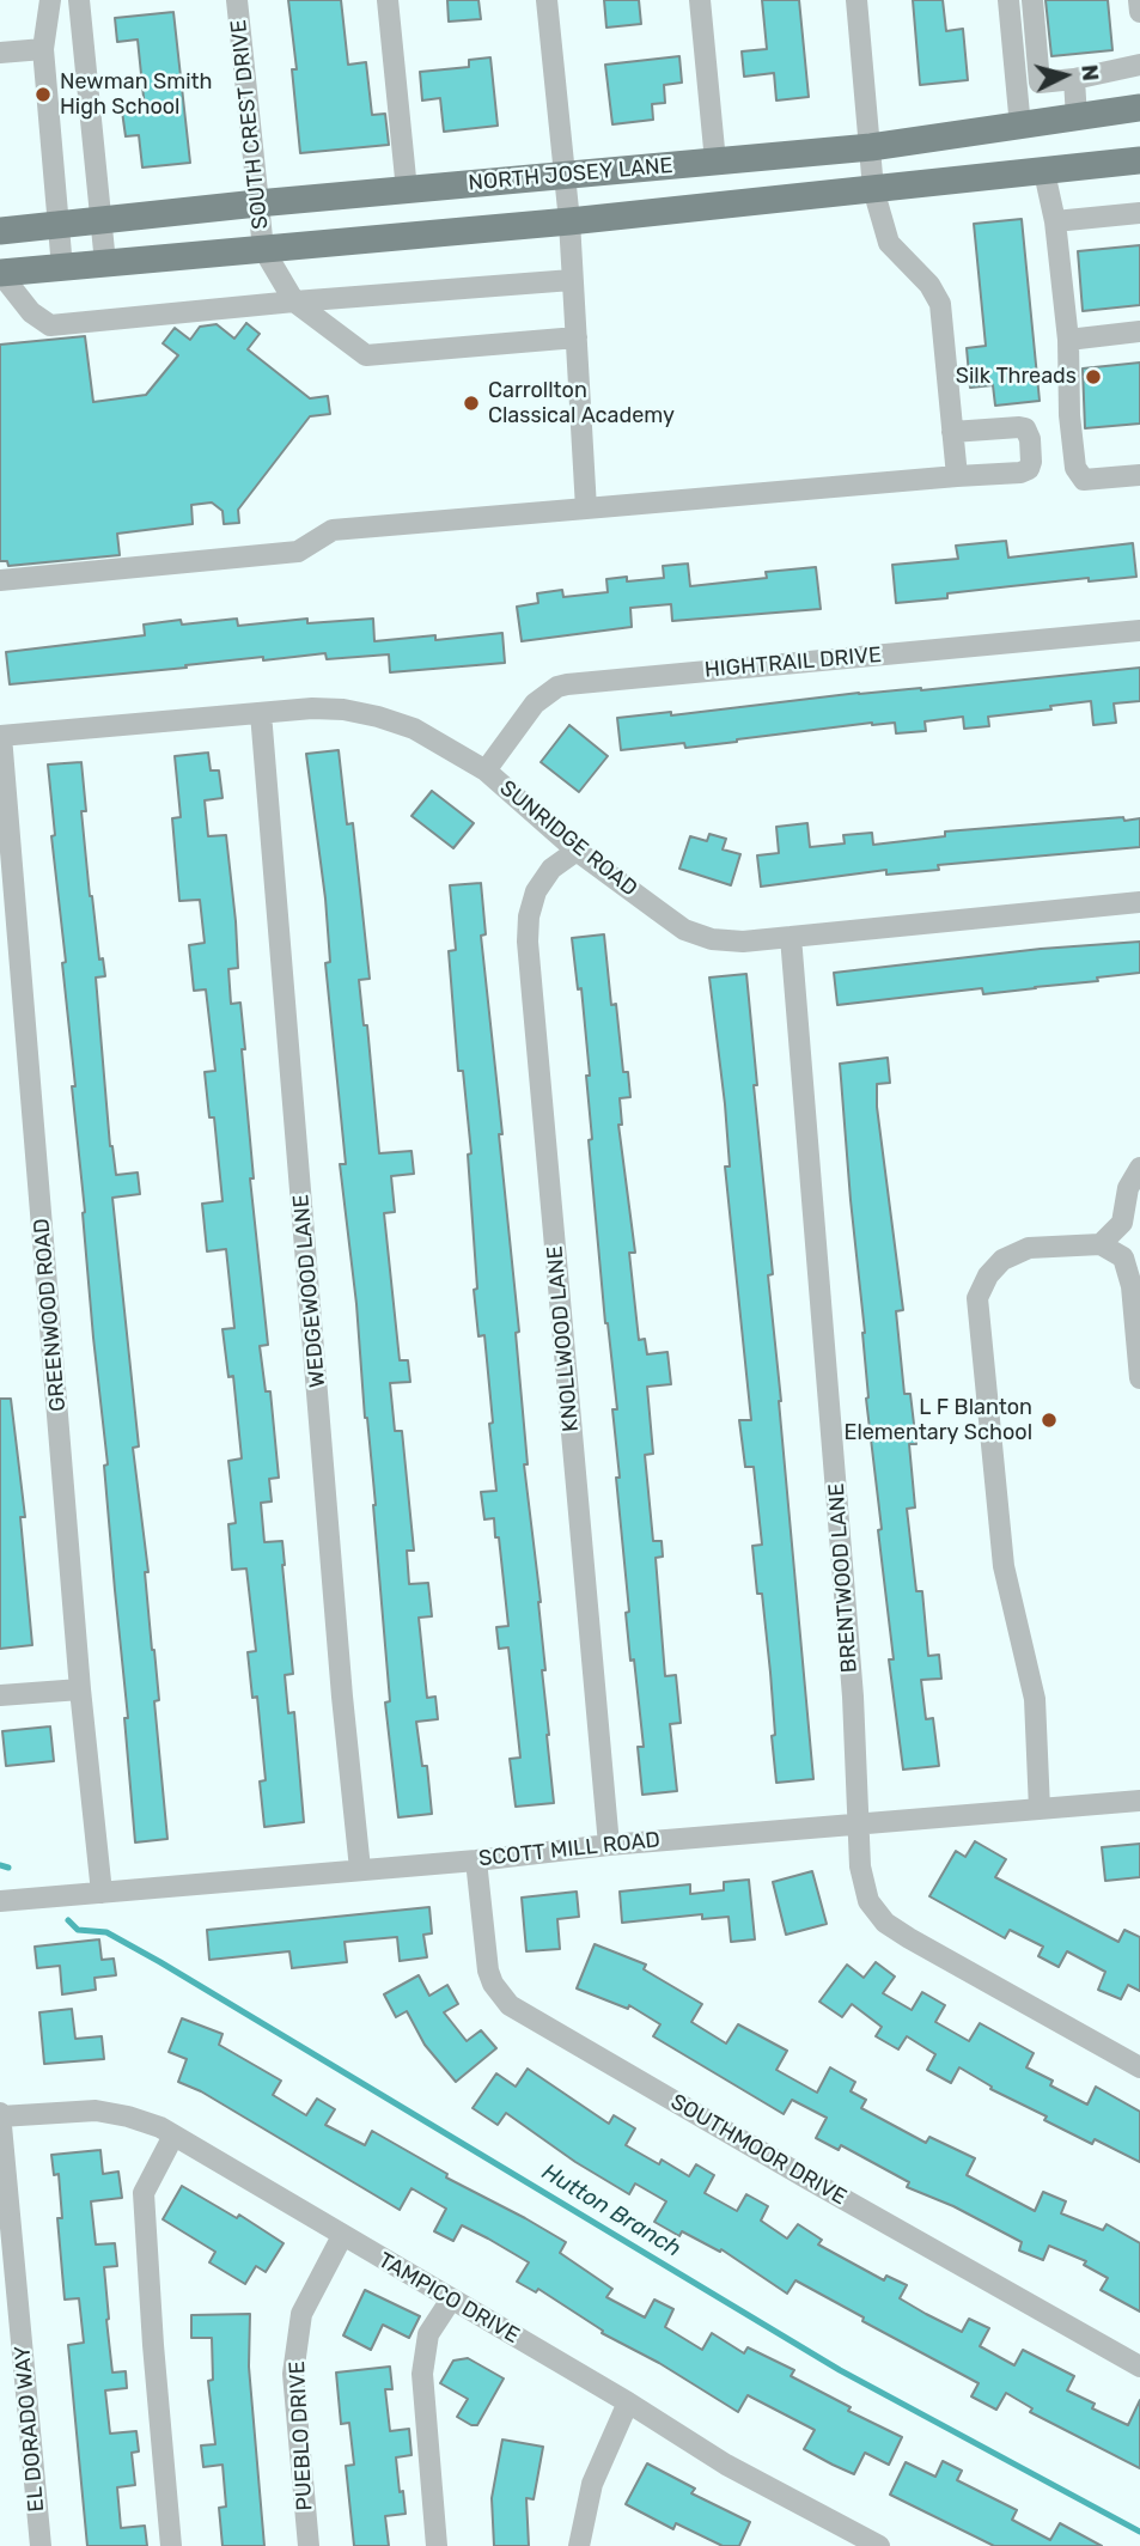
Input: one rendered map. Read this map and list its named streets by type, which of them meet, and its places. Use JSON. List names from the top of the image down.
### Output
{
  "streets": {
    "main road": ["NORTH JOSEY LANE"],
    "street": [
      "SOUTH CREST DRIVE",
      "HIGHTRAIL DRIVE",
      "SUNRIDGE ROAD",
      "WEDGEWOOD LANE",
      "GREENWOOD ROAD",
      "KNOLLWOOD LANE",
      "BRENTWOOD LANE",
      "SCOTT MILL ROAD",
      "SOUTHMOOR DRIVE",
      "TAMPICO DRIVE",
      "EL DORADO WAY",
      "PUEBLO DRIVE"
    ]
  },
  "crossings": [
    ["SOUTH CREST DRIVE", "NORTH JOSEY LANE"],
    ["HIGHTRAIL DRIVE", "SUNRIDGE ROAD"],
    ["SUNRIDGE ROAD", "WEDGEWOOD LANE"],
    ["SUNRIDGE ROAD", "GREENWOOD ROAD"],
    ["SUNRIDGE ROAD", "KNOLLWOOD LANE"],
    ["SUNRIDGE ROAD", "BRENTWOOD LANE"],
    ["WEDGEWOOD LANE", "SCOTT MILL ROAD"],
    ["GREENWOOD ROAD", "SCOTT MILL ROAD"],
    ["KNOLLWOOD LANE", "SCOTT MILL ROAD"],
    ["BRENTWOOD LANE", "SCOTT MILL ROAD"],
    ["SCOTT MILL ROAD", "SOUTHMOOR DRIVE"],
    ["TAMPICO DRIVE", "EL DORADO WAY"],
    ["TAMPICO DRIVE", "PUEBLO DRIVE"]
  ],
  "water": ["Hutton Branch"],
  "places": [
    "Newman Smith High School",
    "Silk Threads",
    "Carrollton Classical Academy",
    "L F Blanton Elementary School"
  ],
  "north": "right"
}
